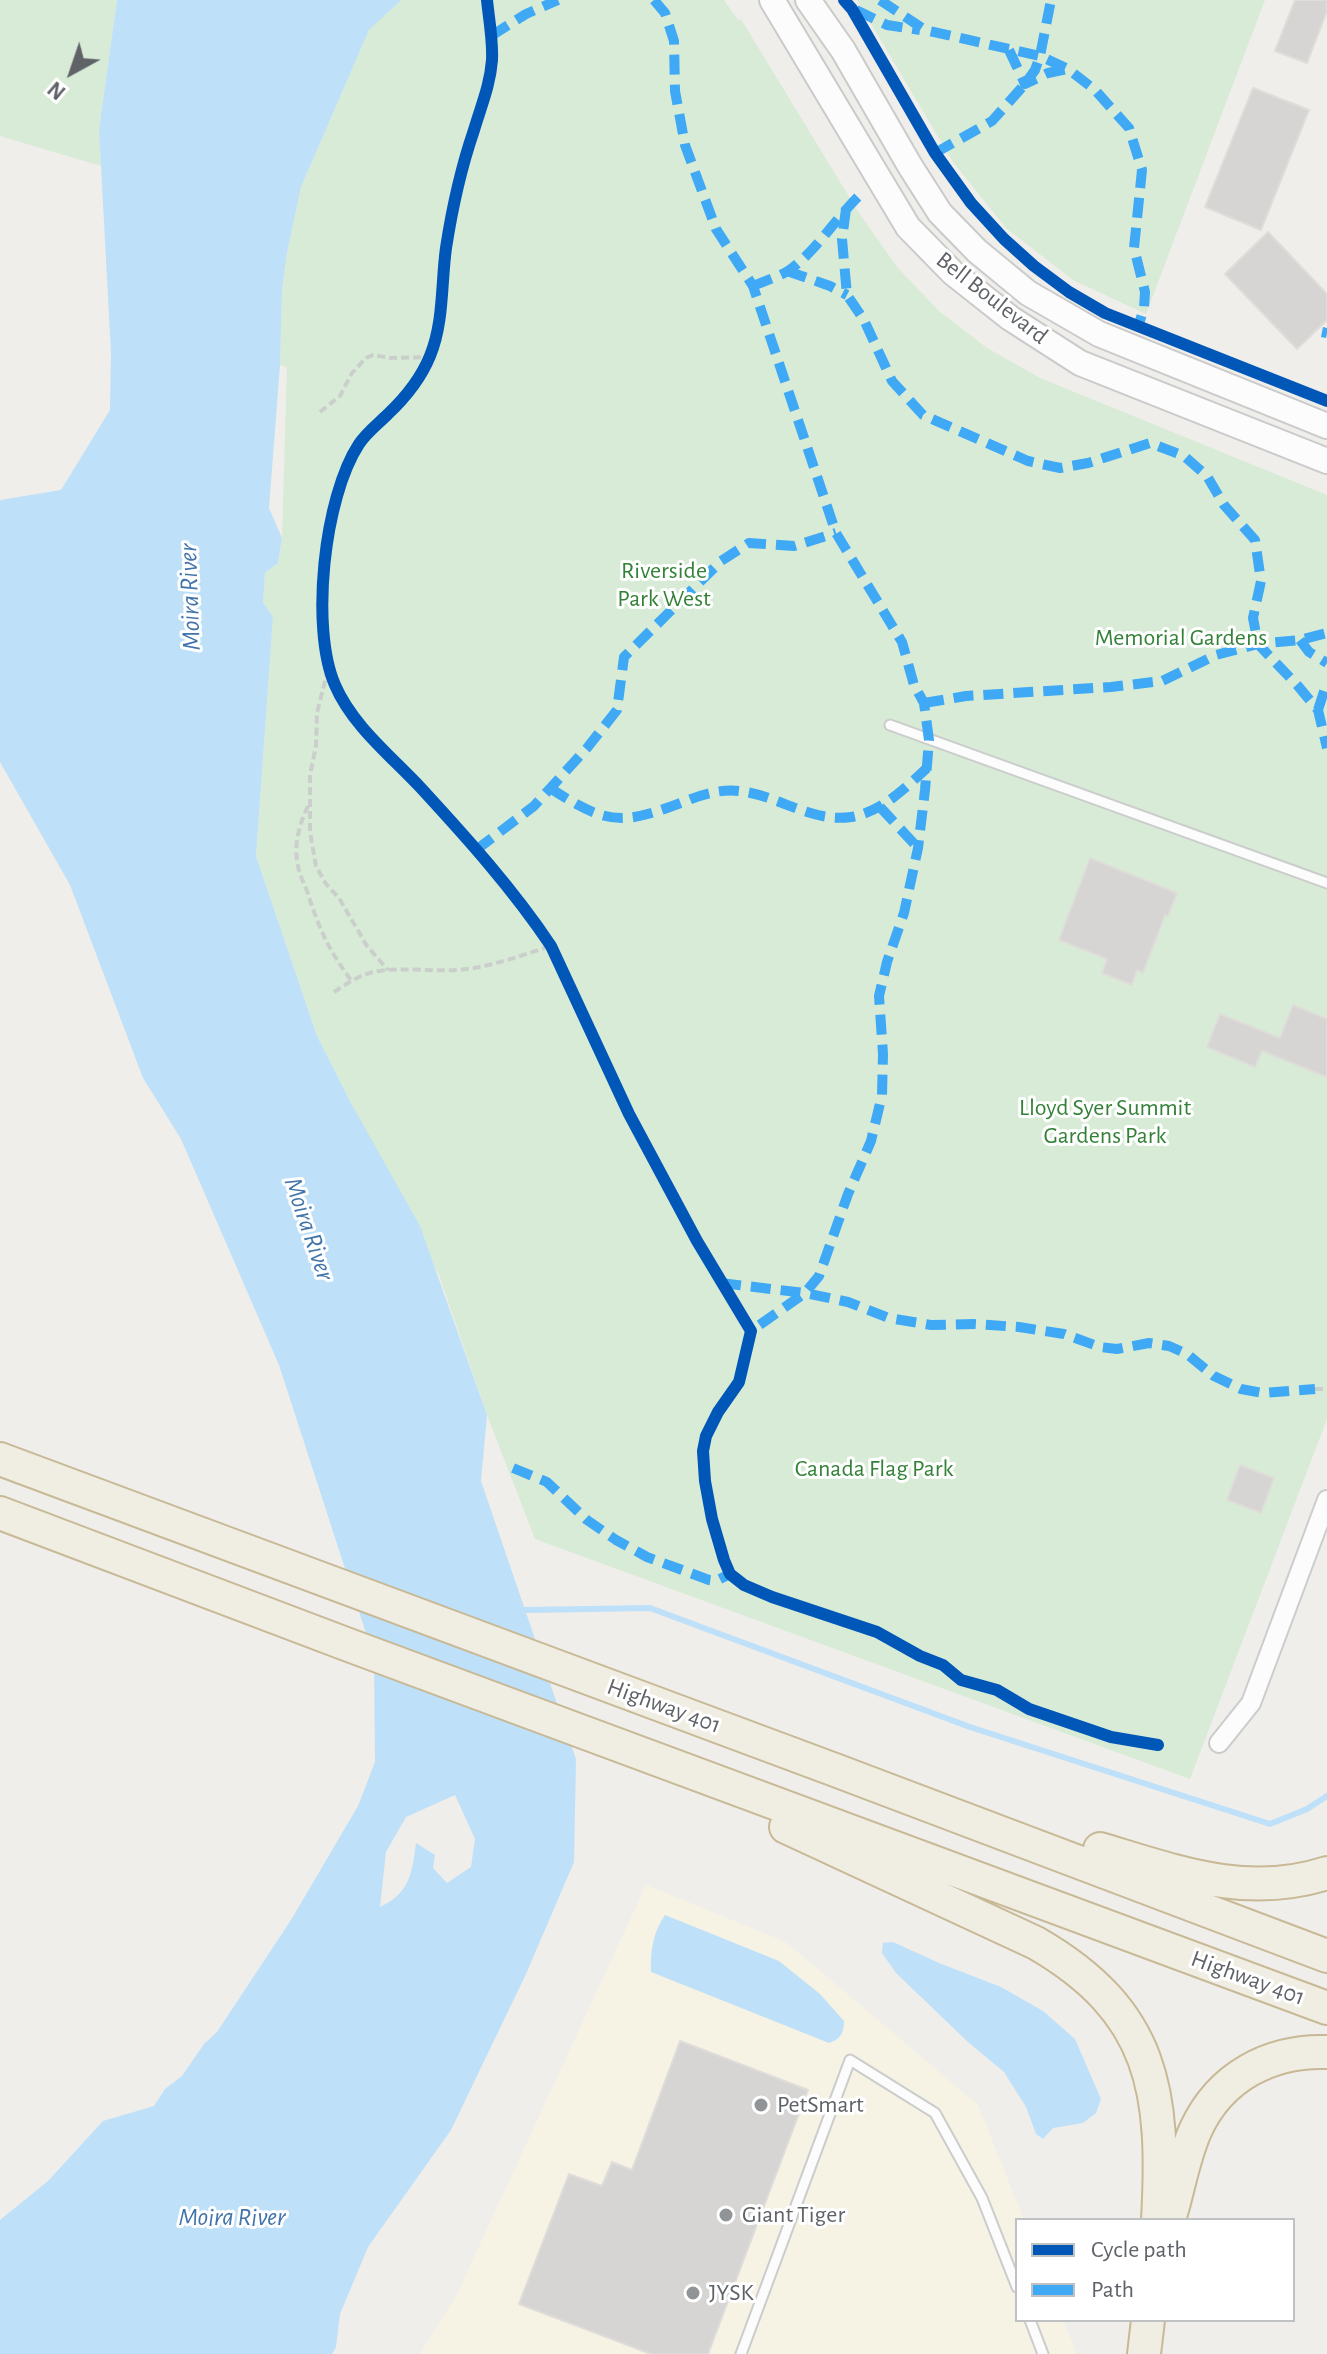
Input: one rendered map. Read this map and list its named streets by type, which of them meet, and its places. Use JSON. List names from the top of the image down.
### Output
{
  "streets": {
    "highway": ["Highway 401"],
    "main road": ["Bell Boulevard"]
  },
  "water": ["Moira River"],
  "parks": [
    "Riverside Park West",
    "Memorial Gardens",
    "Lloyd Syer Summit Gardens Park",
    "Canada Flag Park"
  ],
  "places": ["PetSmart", "Giant Tiger", "JYSK"],
  "legend": ["Cycle path", "Path"],
  "north": "bottom left"
}
